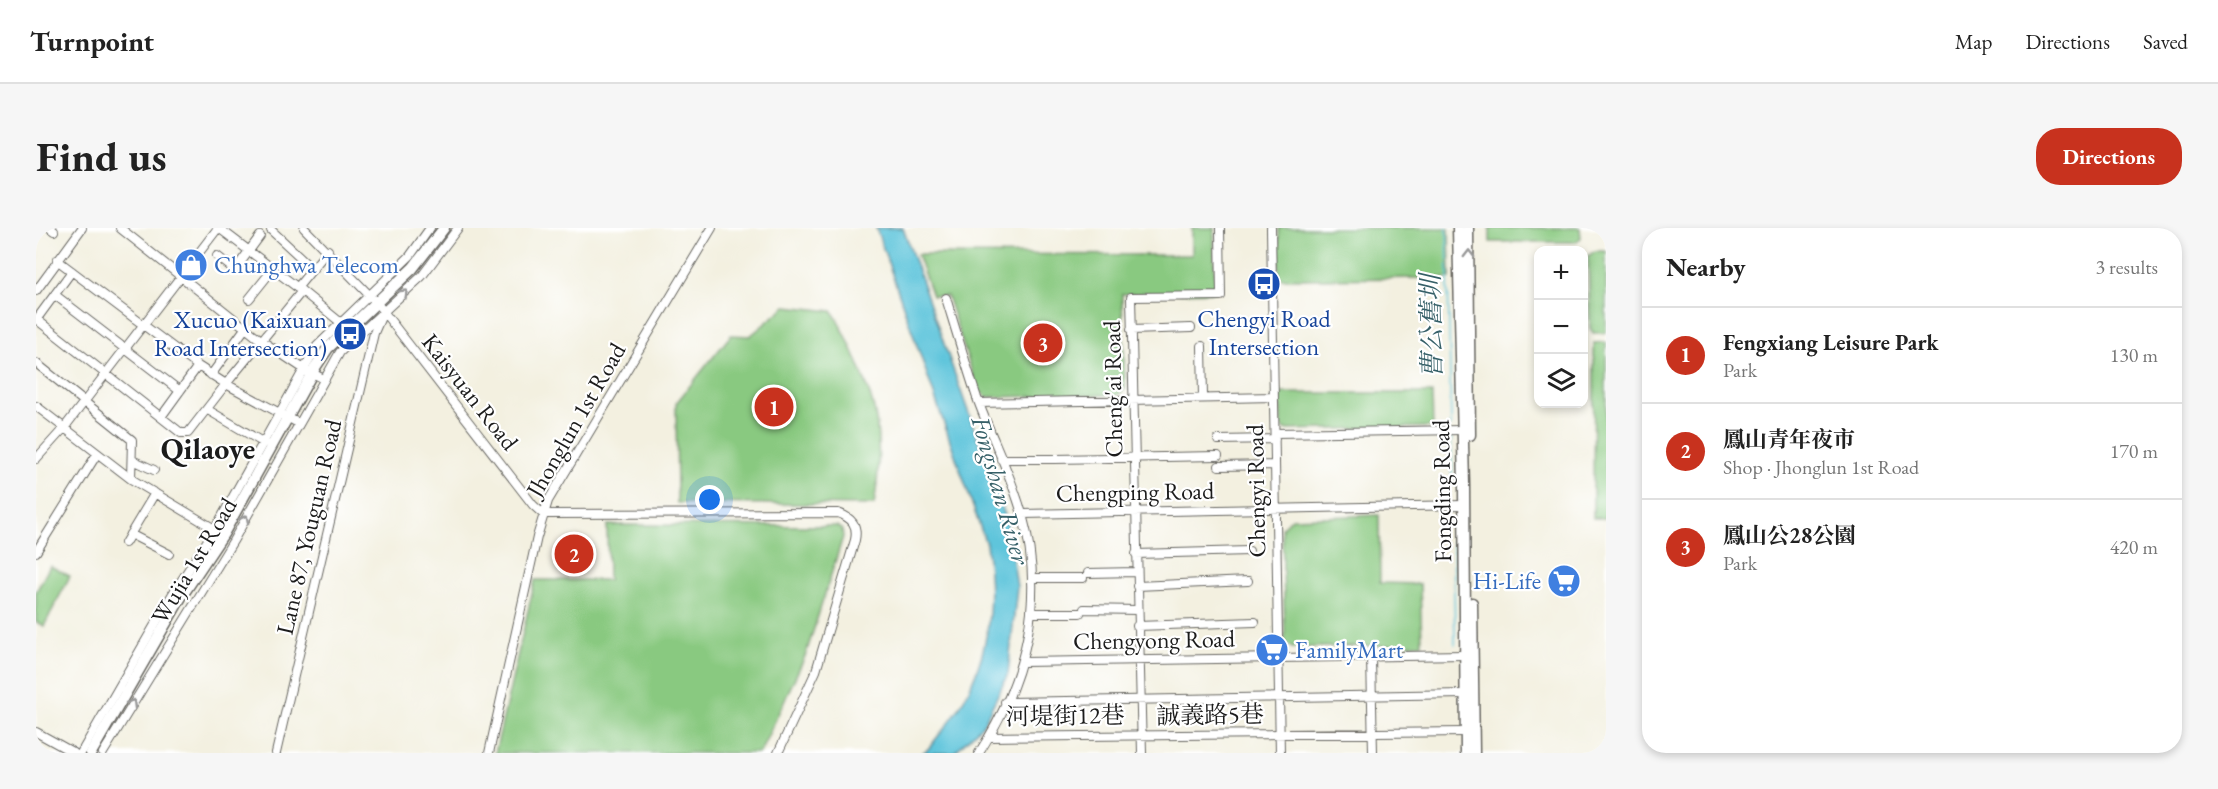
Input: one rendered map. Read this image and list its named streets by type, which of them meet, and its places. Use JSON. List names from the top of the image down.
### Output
{
  "streets": {
    "main road": ["Fongding Road", "Wujia 1st Road"],
    "street": [
      "Cheng'ai Road",
      "Kaisyuan Road",
      "Jhonglun 1st Road",
      "Chengyi Road",
      "Chengping Road",
      "Lane 87, Youguan Road",
      "Chengyong Road",
      "誠義路5巷",
      "河堤街12巷"
    ]
  },
  "crossings": [
    ["Cheng'ai Road", "Chengping Road"],
    ["Cheng'ai Road", "Chengyong Road"],
    ["Cheng'ai Road", "誠義路5巷"],
    ["Cheng'ai Road", "河堤街12巷"],
    ["Kaisyuan Road", "Jhonglun 1st Road"],
    ["Kaisyuan Road", "Lane 87, Youguan Road"],
    ["Kaisyuan Road", "Wujia 1st Road"],
    ["Chengyi Road", "Chengping Road"],
    ["Chengyi Road", "Chengyong Road"],
    ["Chengyi Road", "誠義路5巷"],
    ["Fongding Road", "Chengping Road"],
    ["Fongding Road", "Chengyong Road"],
    ["Fongding Road", "誠義路5巷"],
    ["Lane 87, Youguan Road", "Wujia 1st Road"],
    ["誠義路5巷", "河堤街12巷"]
  ],
  "districts": ["Qilaoye"],
  "water": ["曹公舊圳", "Fongshan River"],
  "places": {
    "shop": ["Chunghwa Telecom"],
    "bus stop": ["Chengyi Road Intersection", "Xucuo (Kaixuan Road Intersection)"],
    "supermarket": ["Hi-Life", "FamilyMart"]
  },
  "page": {
    "header": "Turnpoint",
    "nav": ["Map", "Directions", "Saved"],
    "buttons": "Directions",
    "title": "Find us",
    "heading": ["Nearby", "3 results"],
    "map_buttons": ["+", "−"],
    "list": [
      {
        "mark": "1",
        "name": "Fengxiang Leisure Park",
        "note": "Park",
        "value": "130 m"
      },
      {
        "mark": "2",
        "name": "鳳山青年夜市",
        "note": "Shop · Jhonglun 1st Road",
        "value": "170 m"
      },
      {
        "mark": "3",
        "name": "鳳山公28公園",
        "note": "Park",
        "value": "420 m"
      }
    ],
    "pins": ["3", "1", "2"]
  }
}
